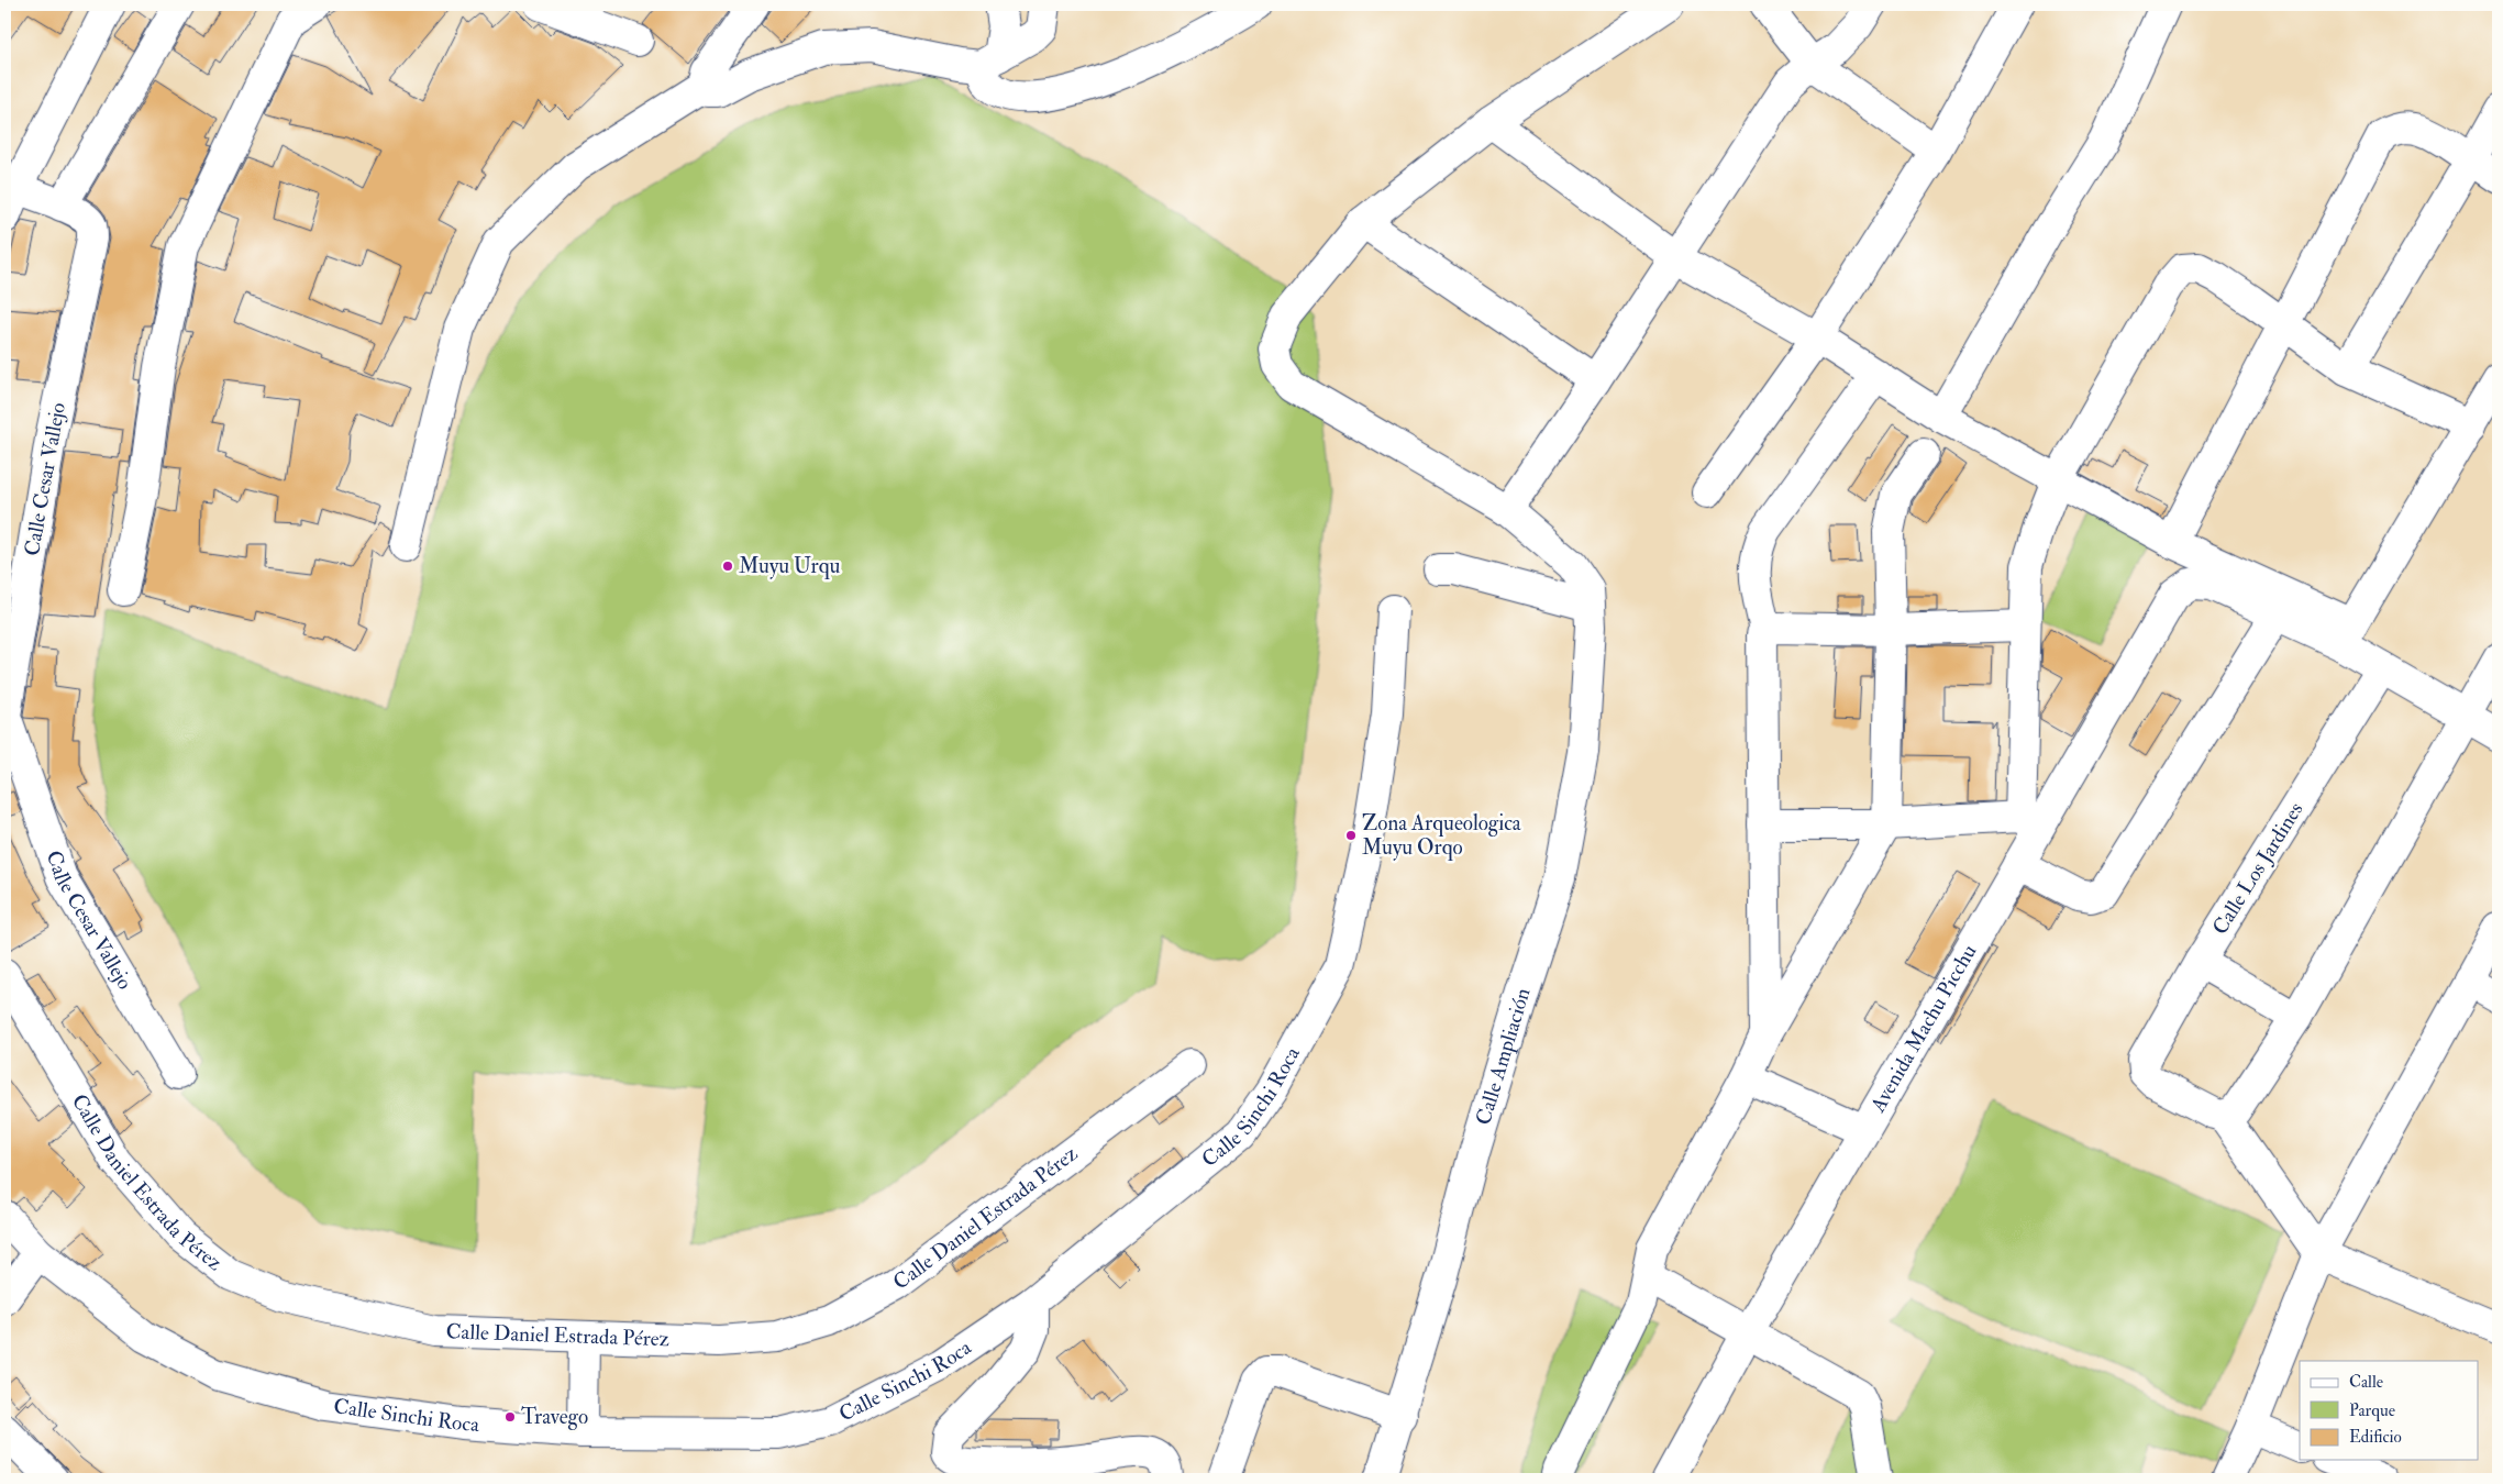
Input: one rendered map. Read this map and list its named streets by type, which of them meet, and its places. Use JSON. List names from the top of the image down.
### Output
{
  "streets": {
    "street": [
      "Calle Cesar Vallejo",
      "Calle Los Jardines",
      "Avenida Machu Picchu",
      "Calle Ampliación",
      "Calle Sinchi Roca",
      "Calle Daniel Estrada Pérez"
    ]
  },
  "places": ["Muyu Urqu", "Zona Arqueologica Muyu Orqo", "Travego"],
  "legend": ["Calle", "Parque", "Edificio"]
}
